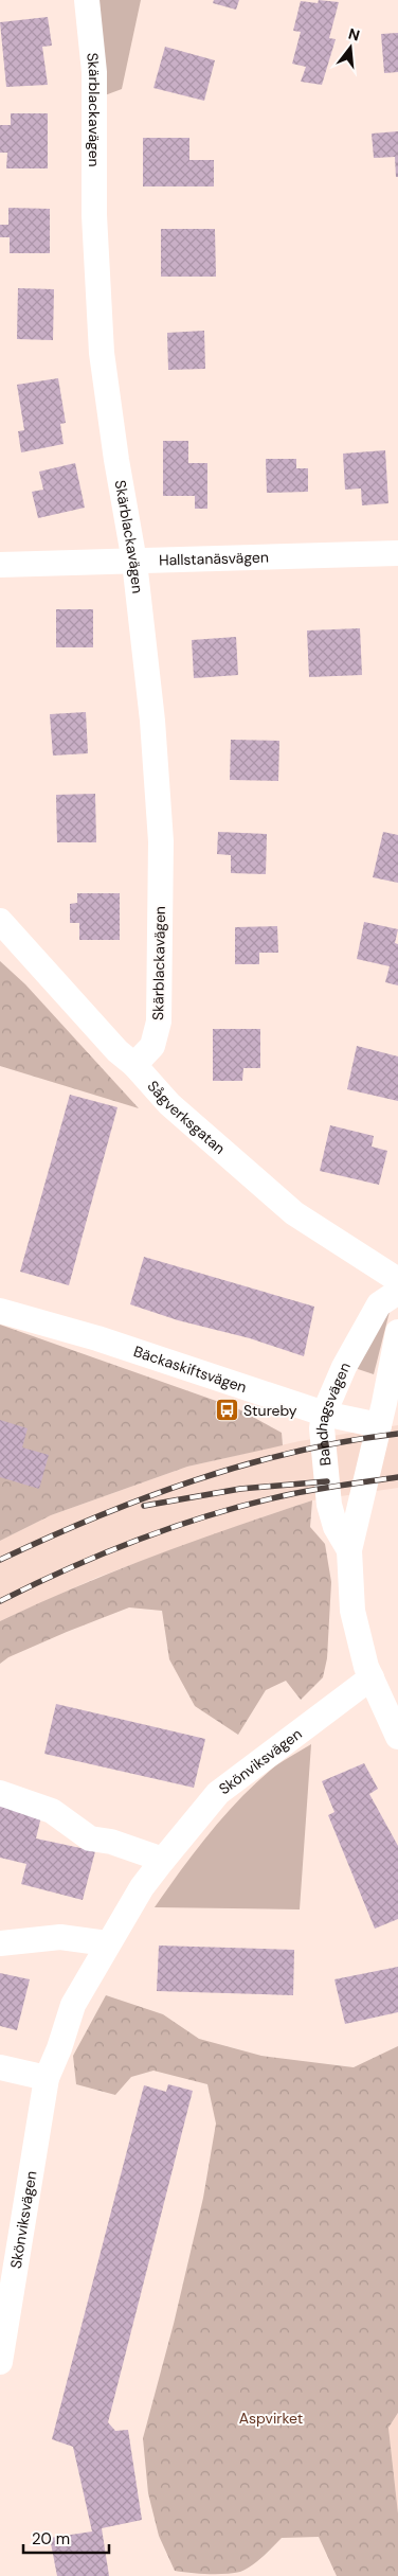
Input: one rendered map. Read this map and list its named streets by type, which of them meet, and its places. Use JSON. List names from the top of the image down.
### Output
{
  "streets": {
    "street": [
      "Skärblackavägen",
      "Hallstanäsvägen",
      "Sågverksgatan",
      "Bäckaskiftsvägen",
      "Bandhagsvägen",
      "Skönviksvägen"
    ]
  },
  "crossings": [
    ["Skärblackavägen", "Hallstanäsvägen"],
    ["Skärblackavägen", "Sågverksgatan"],
    ["Bäckaskiftsvägen", "Bandhagsvägen"],
    ["Bandhagsvägen", "Skönviksvägen"]
  ],
  "parks": ["Aspvirket"],
  "places": {
    "bus stop": ["Stureby"]
  },
  "scale_bar": "20 m",
  "north": "top"
}
